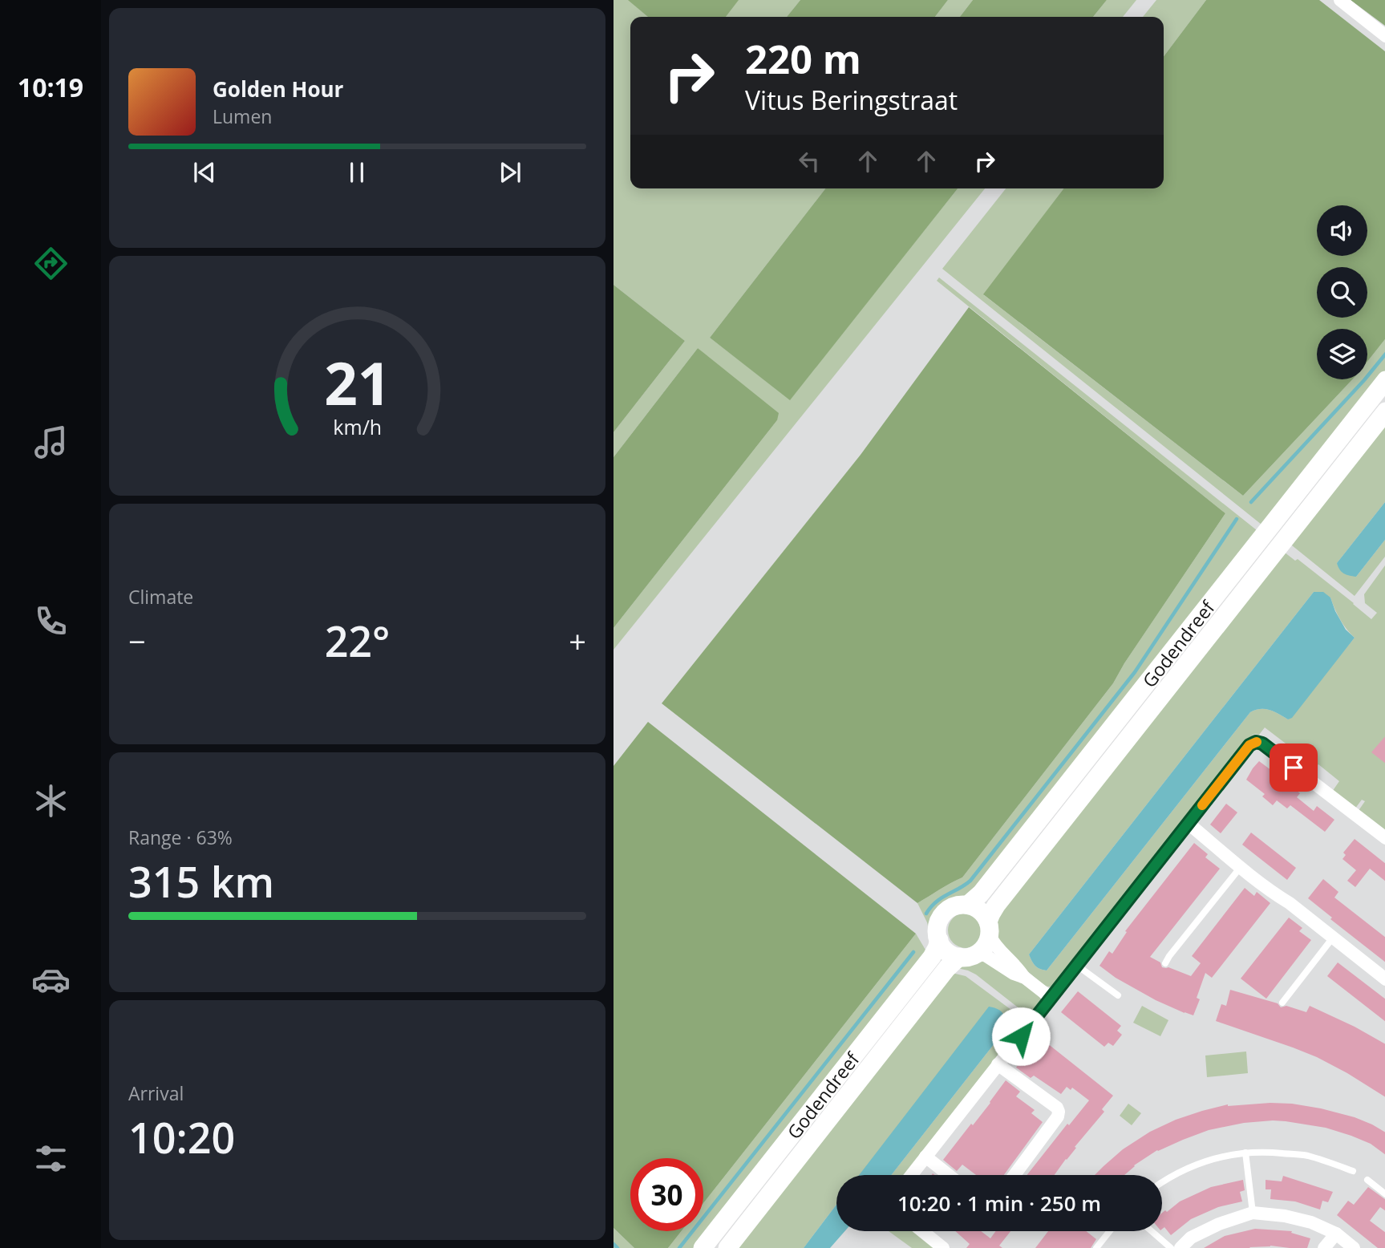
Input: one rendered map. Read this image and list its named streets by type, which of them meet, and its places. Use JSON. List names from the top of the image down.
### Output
{
  "streets": {
    "main road": ["Godendreef"]
  },
  "page": {
    "tabs": "10:19",
    "turn": ["220 m", "Vitus Beringstraat"],
    "song": ["Golden Hour", "Lumen"],
    "tile": [
      "Climate",
      ["Range · 63%", "315 km"],
      ["Arrival", "10:20"]
    ],
    "heat": ["−", "22°", "+"],
    "limit": "30",
    "trip": "10:20 · 1 min · 250 m",
    "gauge": ["21", "km/h"]
  }
}
